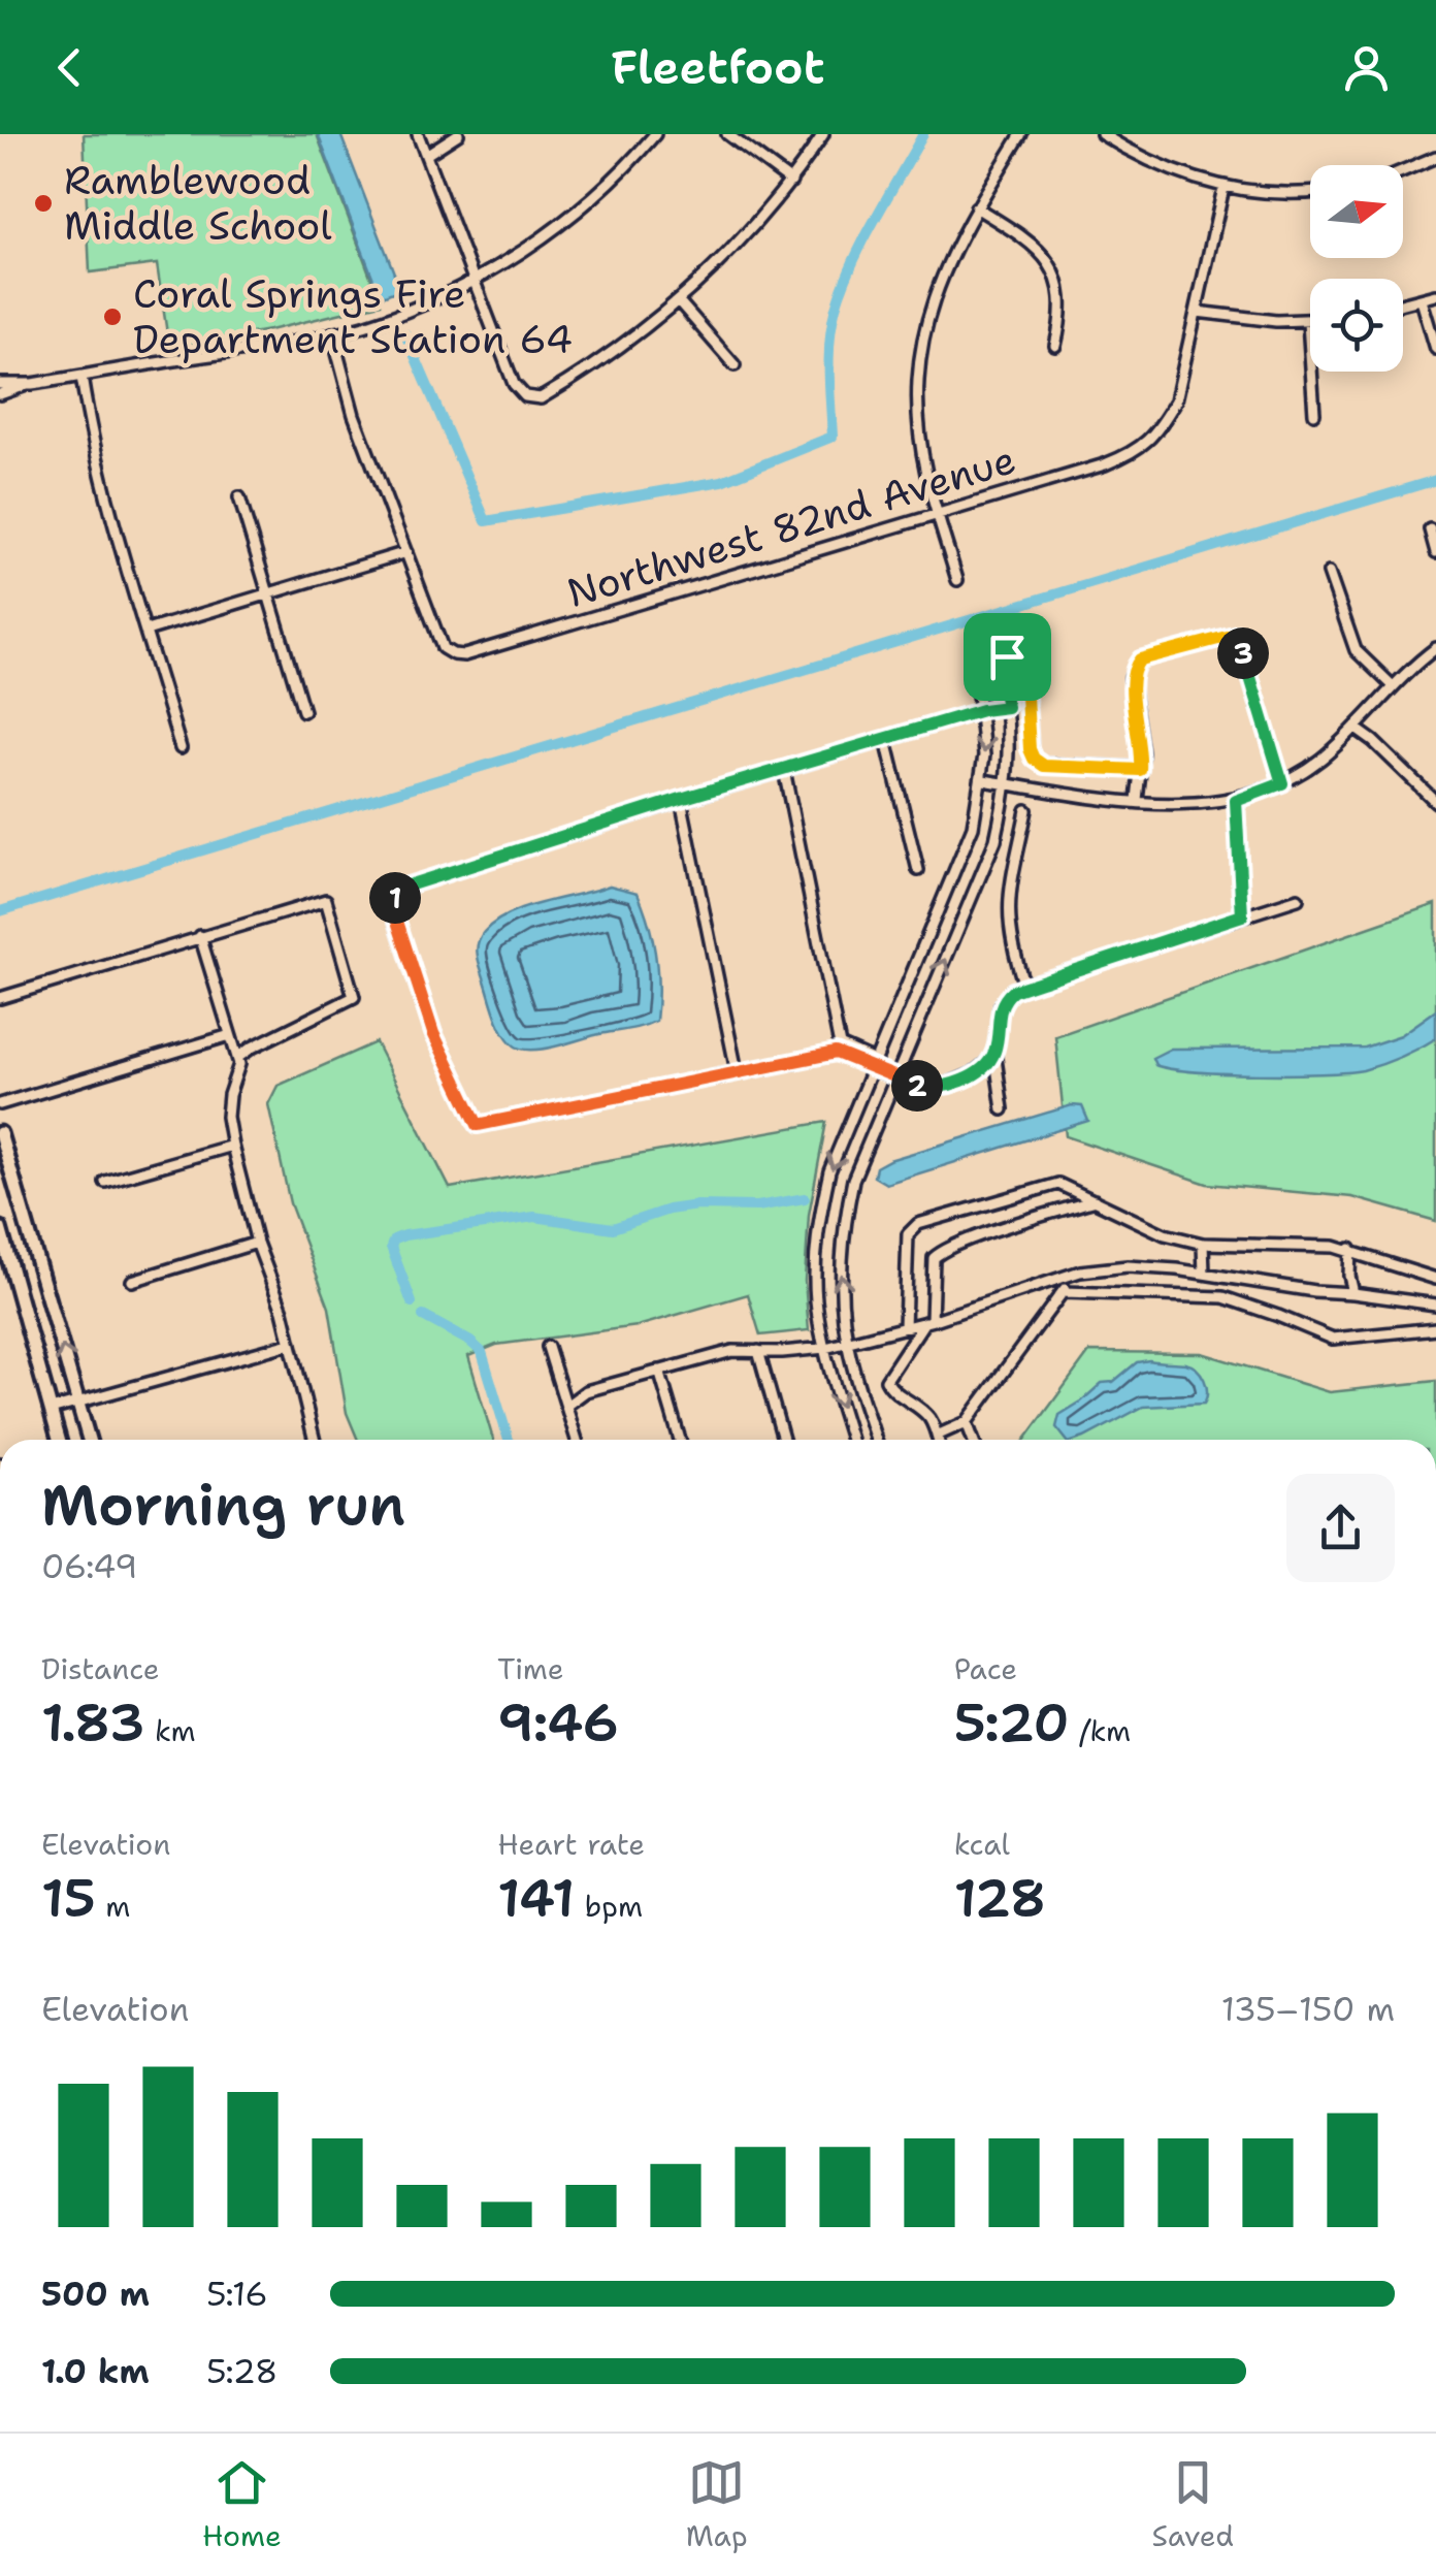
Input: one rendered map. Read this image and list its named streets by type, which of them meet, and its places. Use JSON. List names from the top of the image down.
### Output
{
  "streets": {
    "street": ["Northwest 82nd Avenue"]
  },
  "places": ["Ramblewood Middle School", "Coral Springs Fire Department Station 64"],
  "north": "right",
  "page": {
    "header": "Fleetfoot",
    "pins": ["3", "1", "2"],
    "heading": ["Morning run", "06:49"],
    "stats": [
      ["Distance", "1.83 km"],
      ["Time", "9:46"],
      ["Pace", "5:20 /km"],
      ["Elevation", "15 m"],
      ["Heart rate", "141 bpm"],
      ["kcal", "128"]
    ],
    "chart": ["Elevation", "135–150 m"],
    "list": [
      {
        "name": "500 m",
        "note": "5:16"
      },
      {
        "name": "1.0 km",
        "note": "5:28"
      }
    ],
    "tabs": ["Home", "Map", "Saved"]
  }
}
